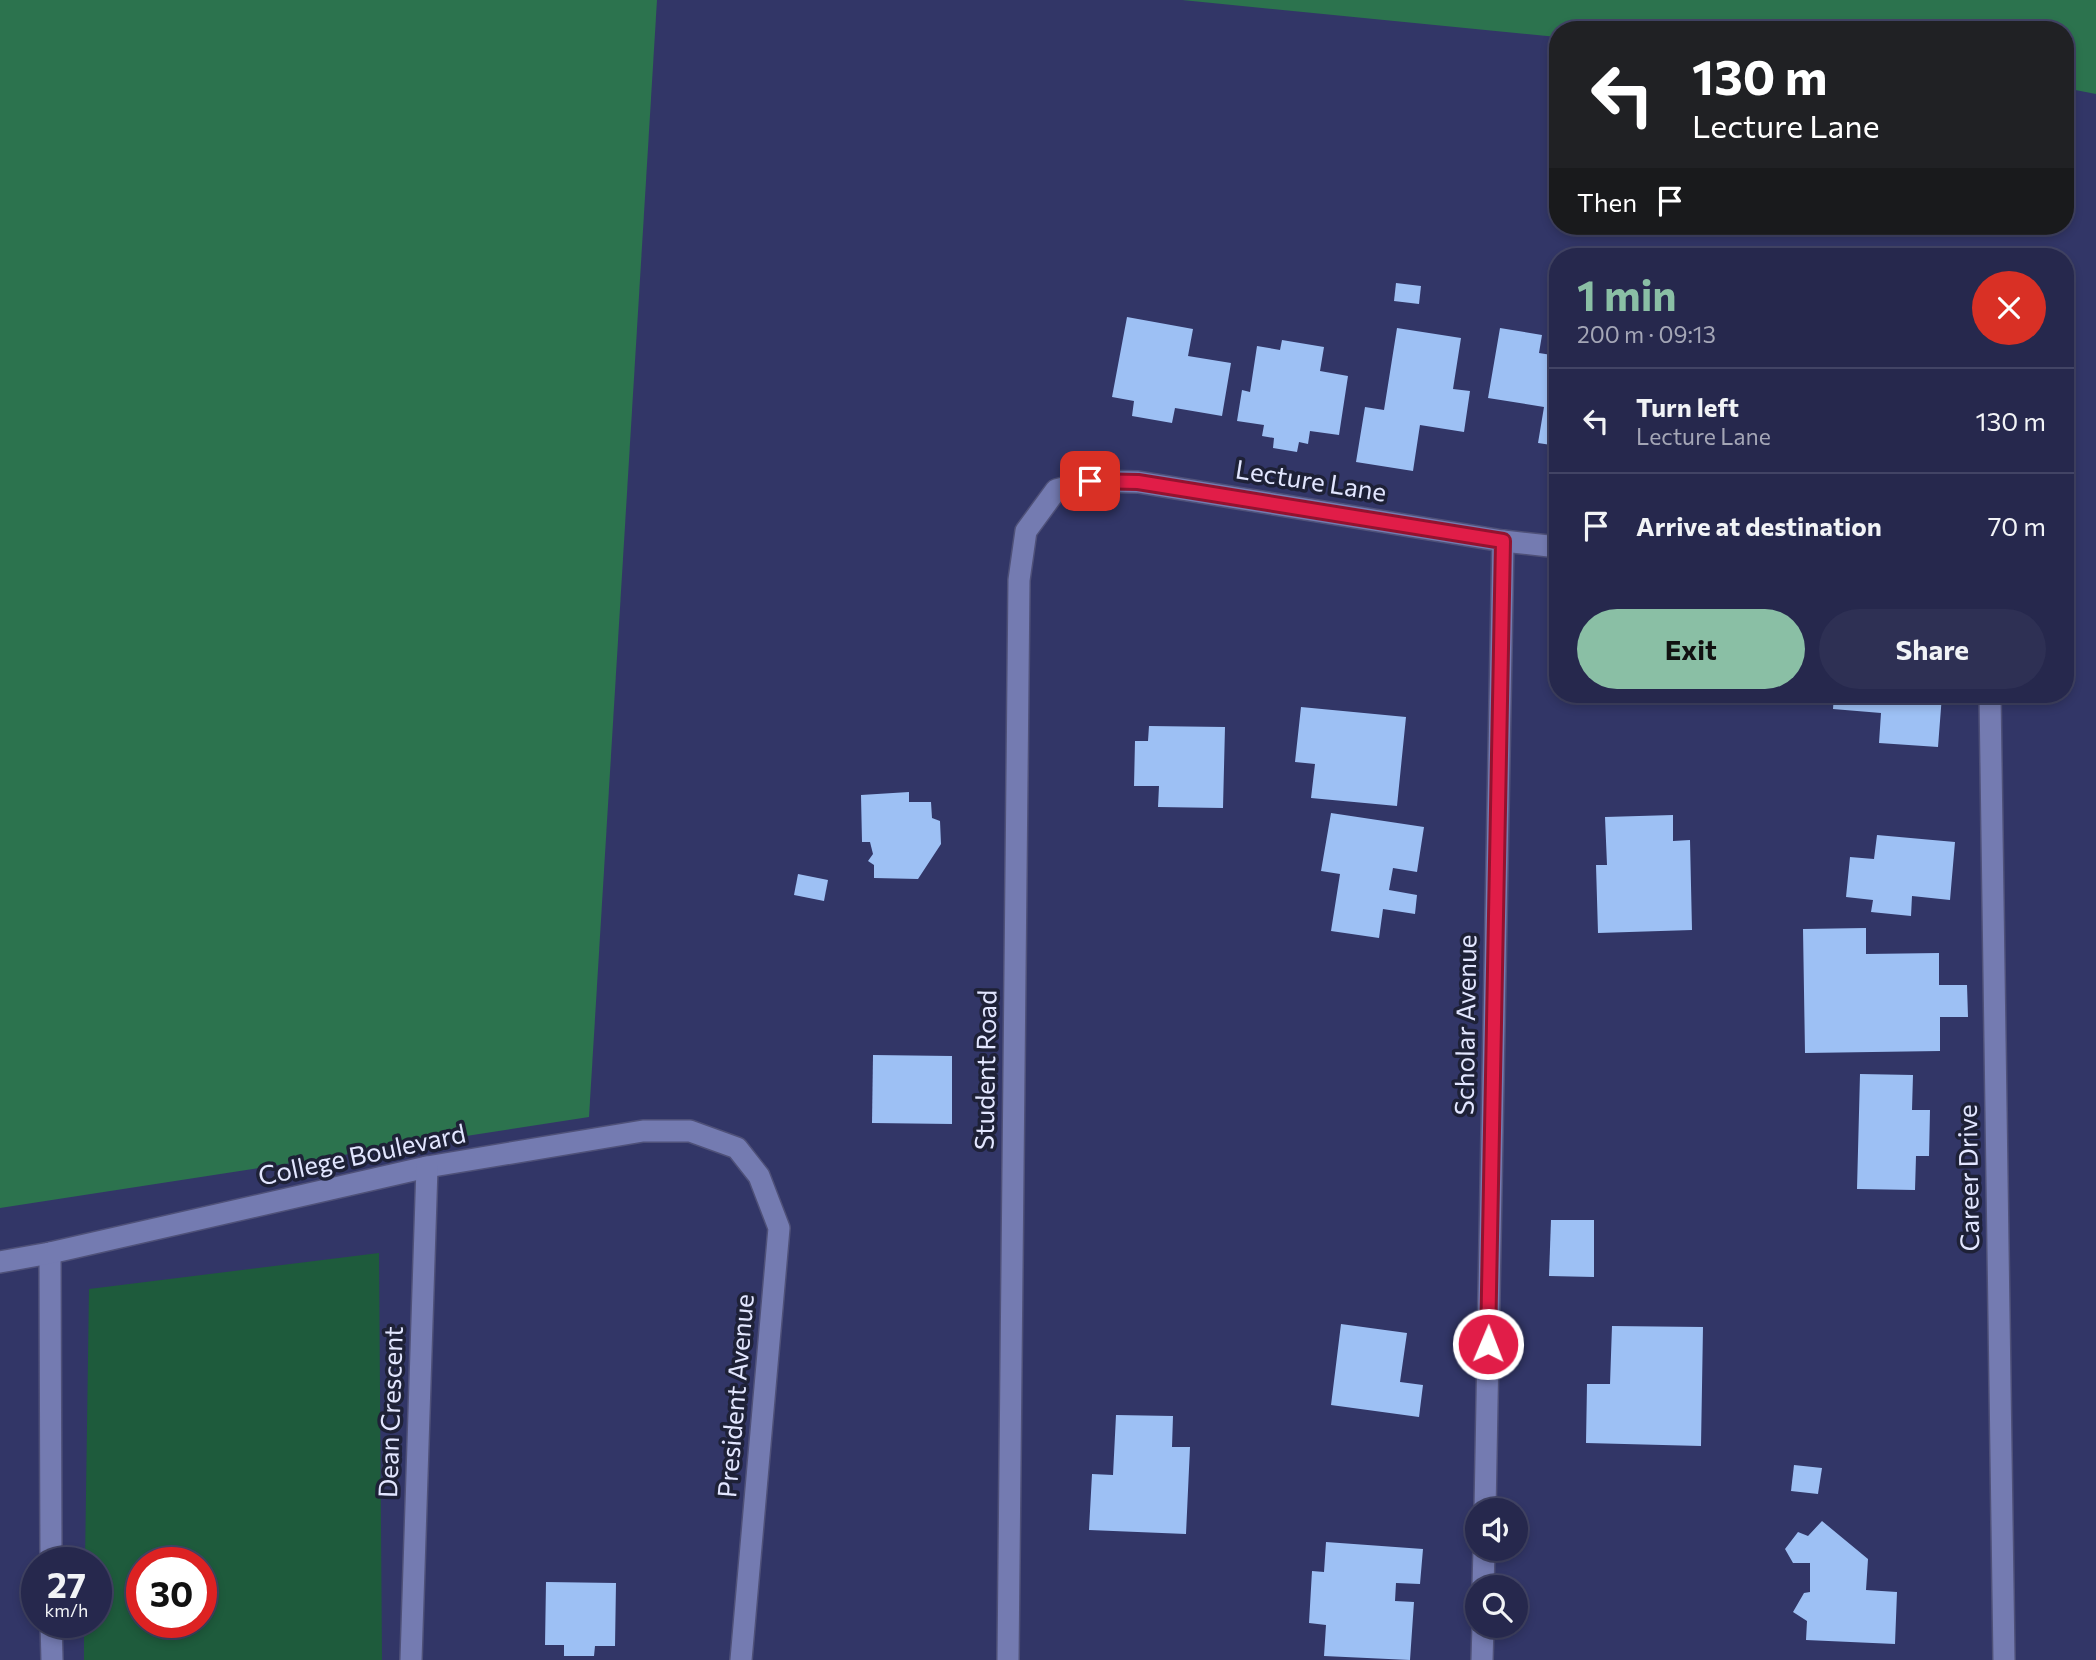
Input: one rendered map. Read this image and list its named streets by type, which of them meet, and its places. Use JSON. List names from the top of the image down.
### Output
{
  "streets": {
    "street": [
      "Lecture Lane",
      "Scholar Avenue",
      "Student Road",
      "College Boulevard",
      "Career Drive",
      "President Avenue",
      "Dean Crescent"
    ]
  },
  "crossings": [
    ["Lecture Lane", "Scholar Avenue"],
    ["Lecture Lane", "Student Road"],
    ["College Boulevard", "President Avenue"],
    ["College Boulevard", "Dean Crescent"]
  ],
  "page": {
    "turn": ["130 m", "Lecture Lane"],
    "then": "Then",
    "heading": ["1 min", "200 m · 09:13"],
    "list": [
      {
        "name": "Turn left",
        "note": "Lecture Lane",
        "value": "130 m"
      },
      {
        "name": "Arrive at destination",
        "value": "70 m"
      }
    ],
    "buttons": ["Exit", "Share"],
    "speed": "27 km/h",
    "limit": "30"
  }
}
